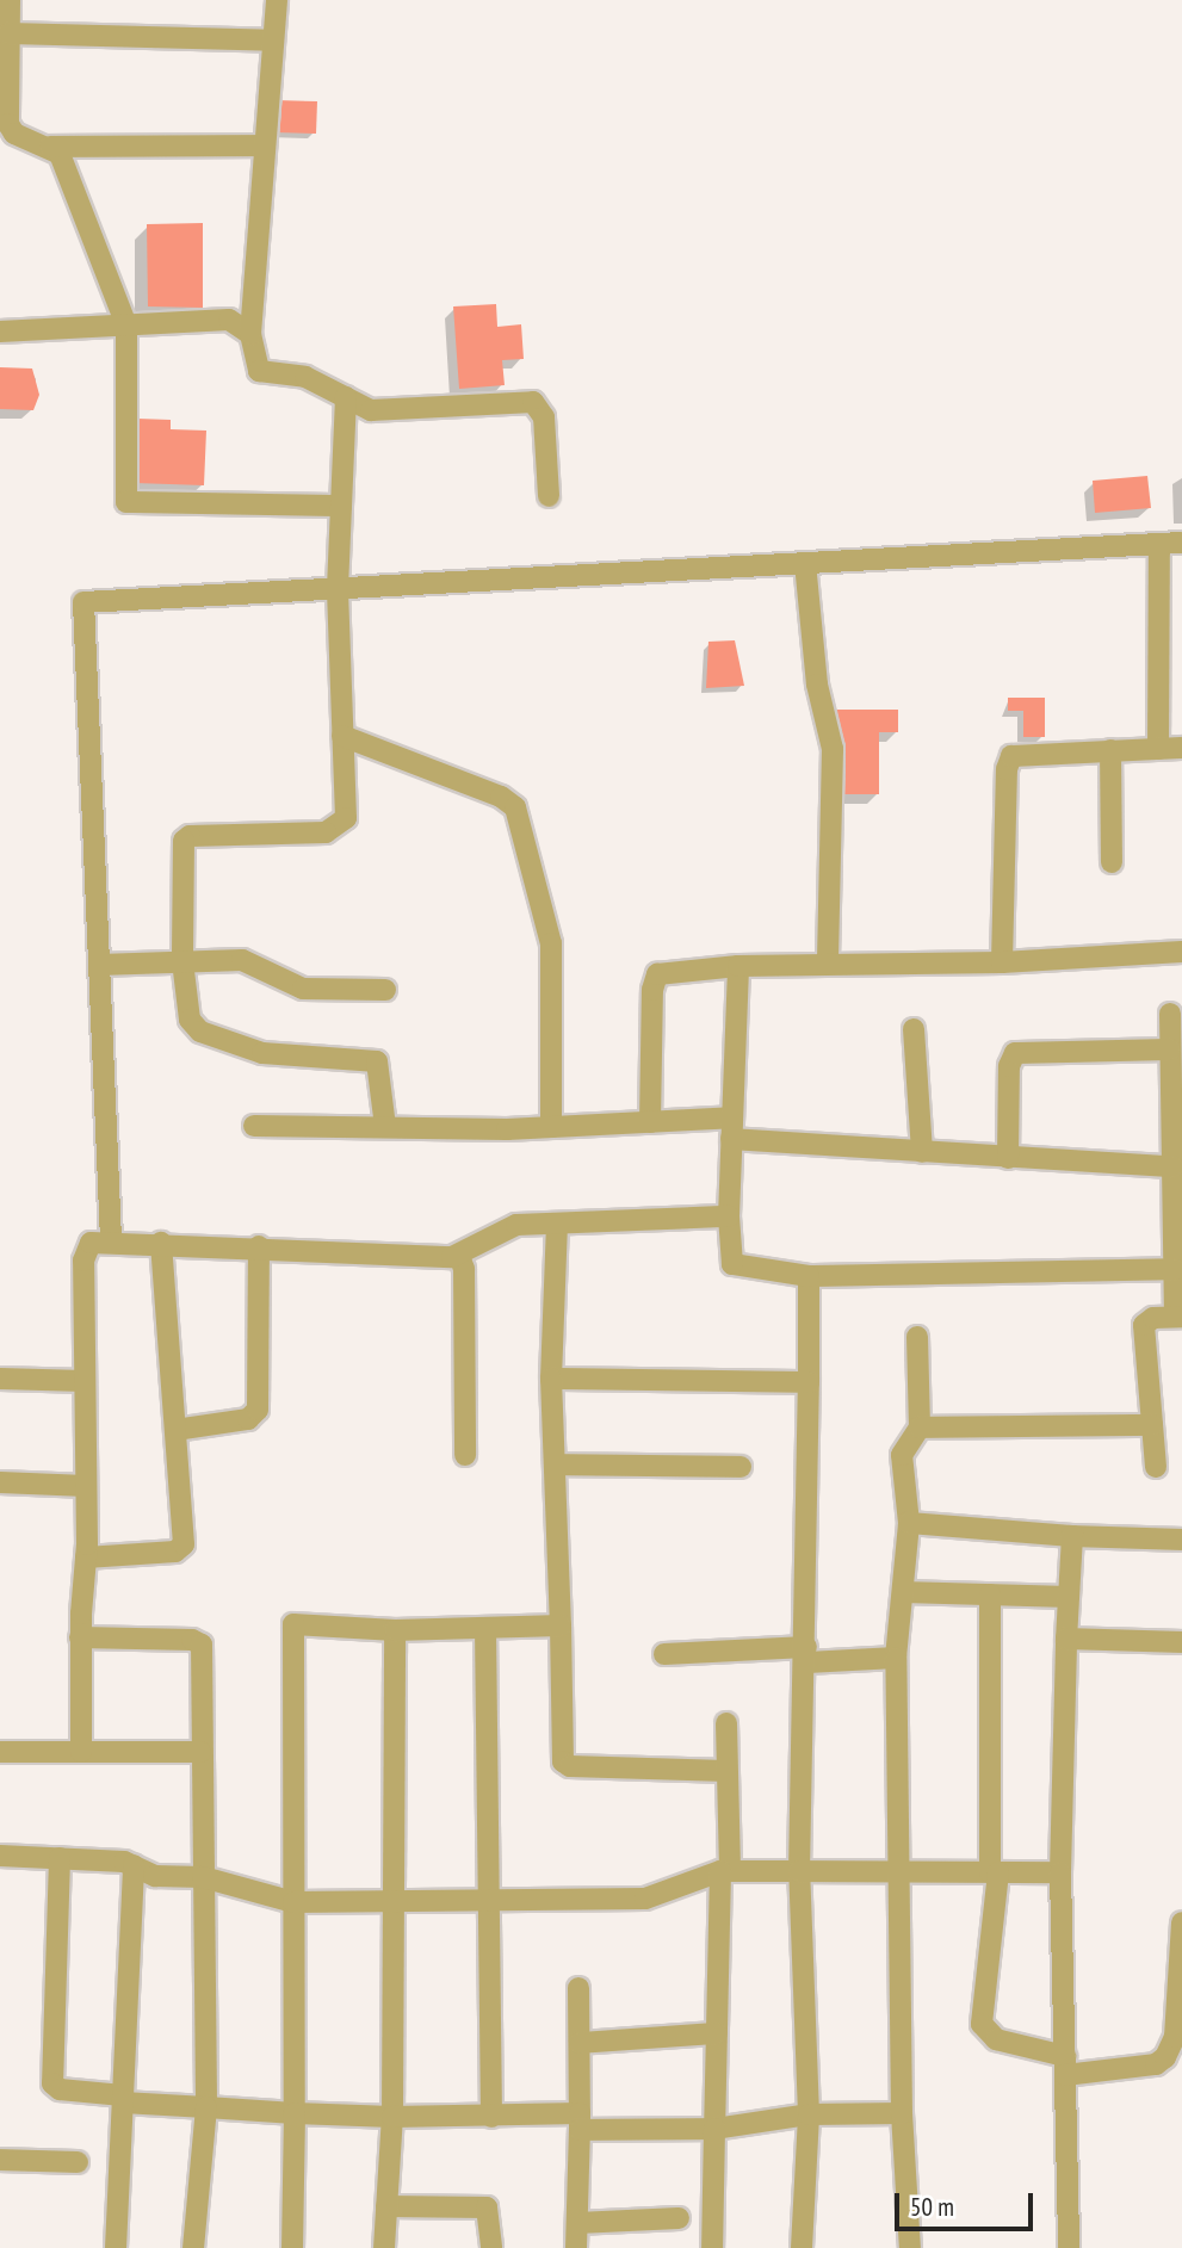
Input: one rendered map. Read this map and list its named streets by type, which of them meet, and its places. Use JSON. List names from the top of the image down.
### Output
{
  "scale_bar": "50 m"
}
